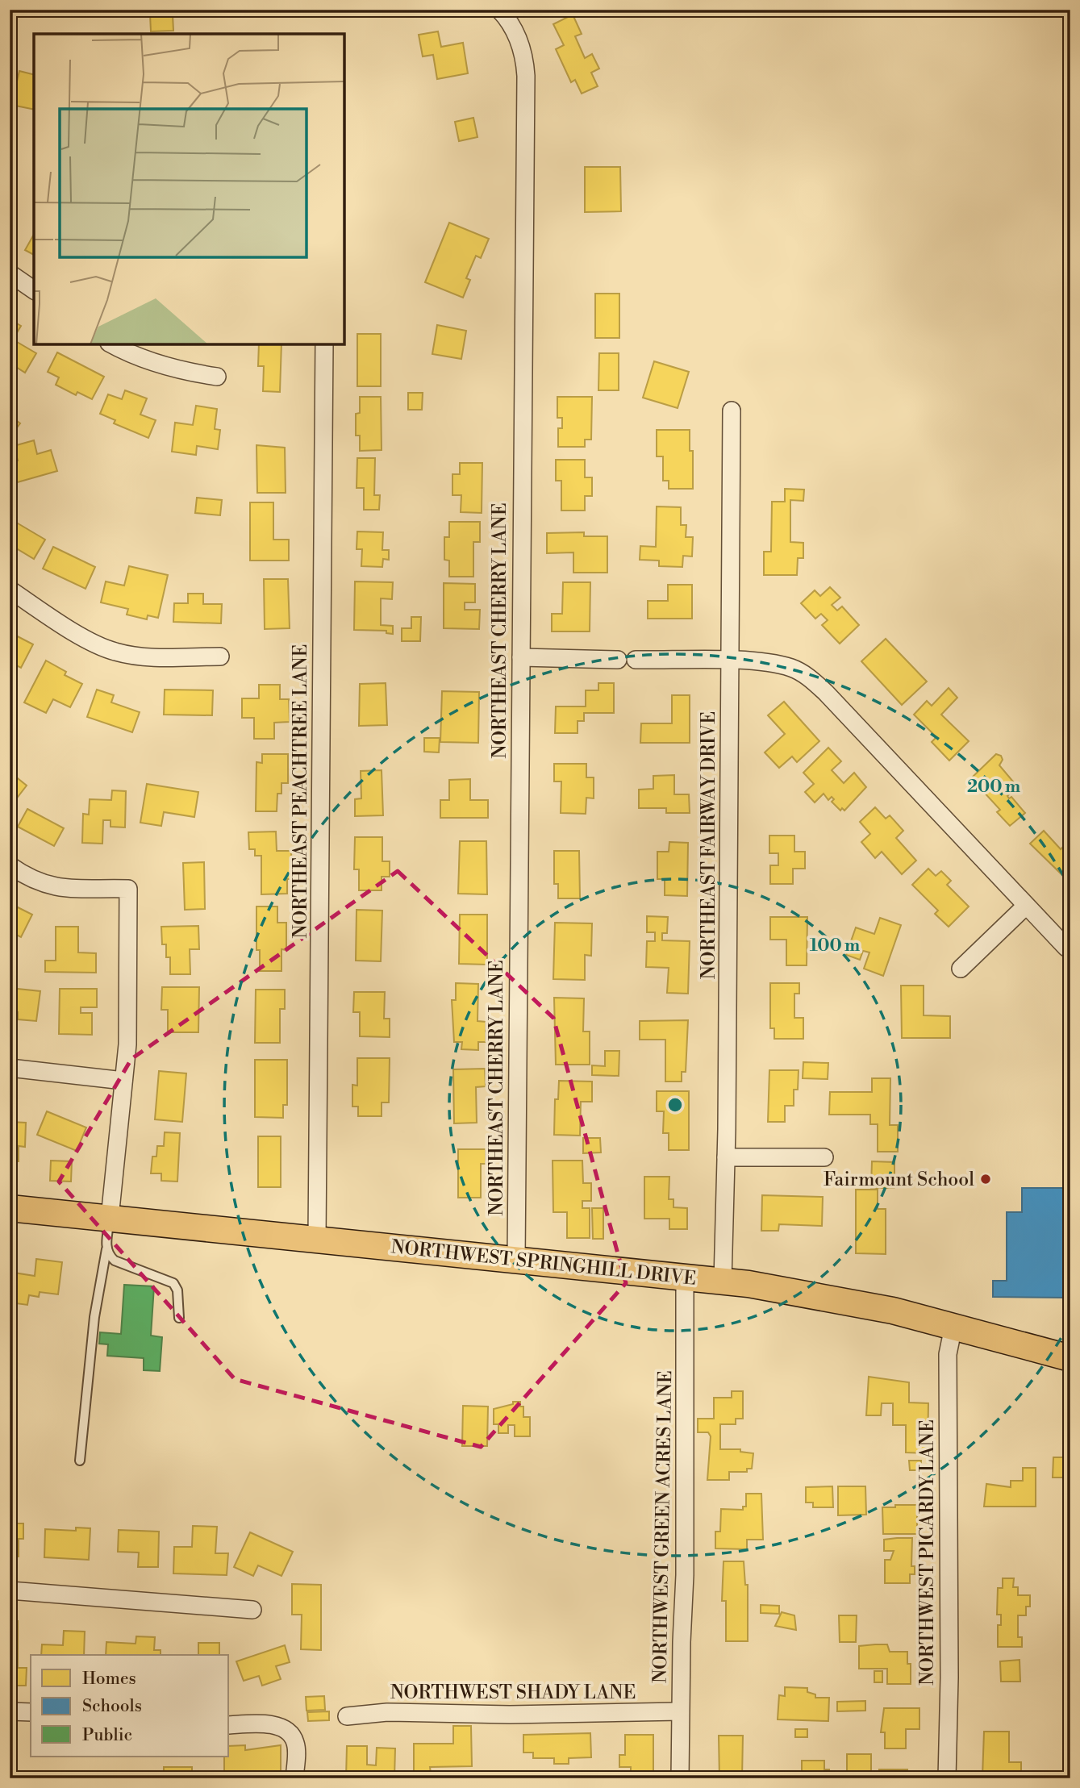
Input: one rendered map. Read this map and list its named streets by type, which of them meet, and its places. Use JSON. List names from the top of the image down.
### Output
{
  "streets": {
    "main road": ["NORTHWEST SPRINGHILL DRIVE"],
    "street": [
      "NORTHEAST CHERRY LANE",
      "NORTHEAST PEACHTREE LANE",
      "NORTHEAST FAIRWAY DRIVE",
      "NORTHWEST GREEN ACRES LANE",
      "NORTHWEST PICARDY LANE",
      "NORTHWEST SHADY LANE"
    ]
  },
  "crossings": [
    ["NORTHEAST CHERRY LANE", "NORTHWEST SPRINGHILL DRIVE"],
    ["NORTHEAST PEACHTREE LANE", "NORTHWEST SPRINGHILL DRIVE"],
    ["NORTHEAST FAIRWAY DRIVE", "NORTHWEST SPRINGHILL DRIVE"],
    ["NORTHWEST SPRINGHILL DRIVE", "NORTHWEST GREEN ACRES LANE"],
    ["NORTHWEST SPRINGHILL DRIVE", "NORTHWEST PICARDY LANE"],
    ["NORTHWEST GREEN ACRES LANE", "NORTHWEST SHADY LANE"]
  ],
  "places": ["Fairmount School"],
  "legend": ["Homes", "Schools", "Public"],
  "rings": ["200 m", "100 m"]
}
